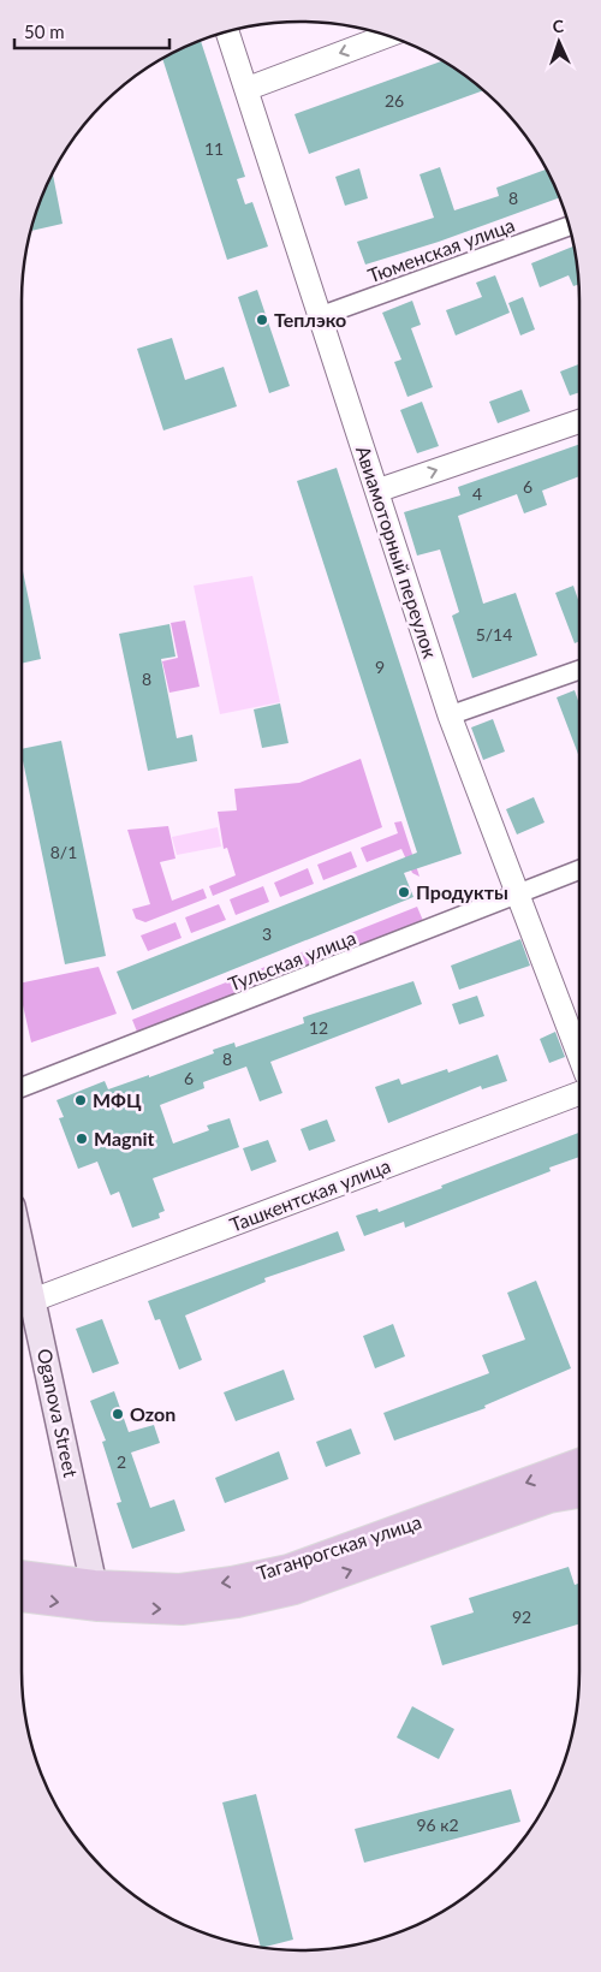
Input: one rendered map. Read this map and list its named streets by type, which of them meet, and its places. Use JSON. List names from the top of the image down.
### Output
{
  "streets": {
    "main road": ["Oganova Street", "Таганрогская улица"],
    "street": [
      "Тюменская улица",
      "Авиамоторный переулок",
      "Тульская улица",
      "Ташкентская улица"
    ]
  },
  "crossings": [
    ["Тюменская улица", "Авиамоторный переулок"],
    ["Авиамоторный переулок", "Тульская улица"],
    ["Ташкентская улица", "Oganova Street"],
    ["Oganova Street", "Таганрогская улица"]
  ],
  "places": [
    "Теплэко",
    "Продукты",
    "МФЦ",
    "Magnit",
    "Ozon"
  ],
  "house_numbers": [
    "26",
    "11",
    "8",
    "6",
    "4",
    "5/14",
    "9",
    "8",
    "8/1",
    "3",
    "12",
    "8",
    "6",
    "2",
    "92",
    "96 к2"
  ],
  "scale_bar": "50 m",
  "north": "top"
}
